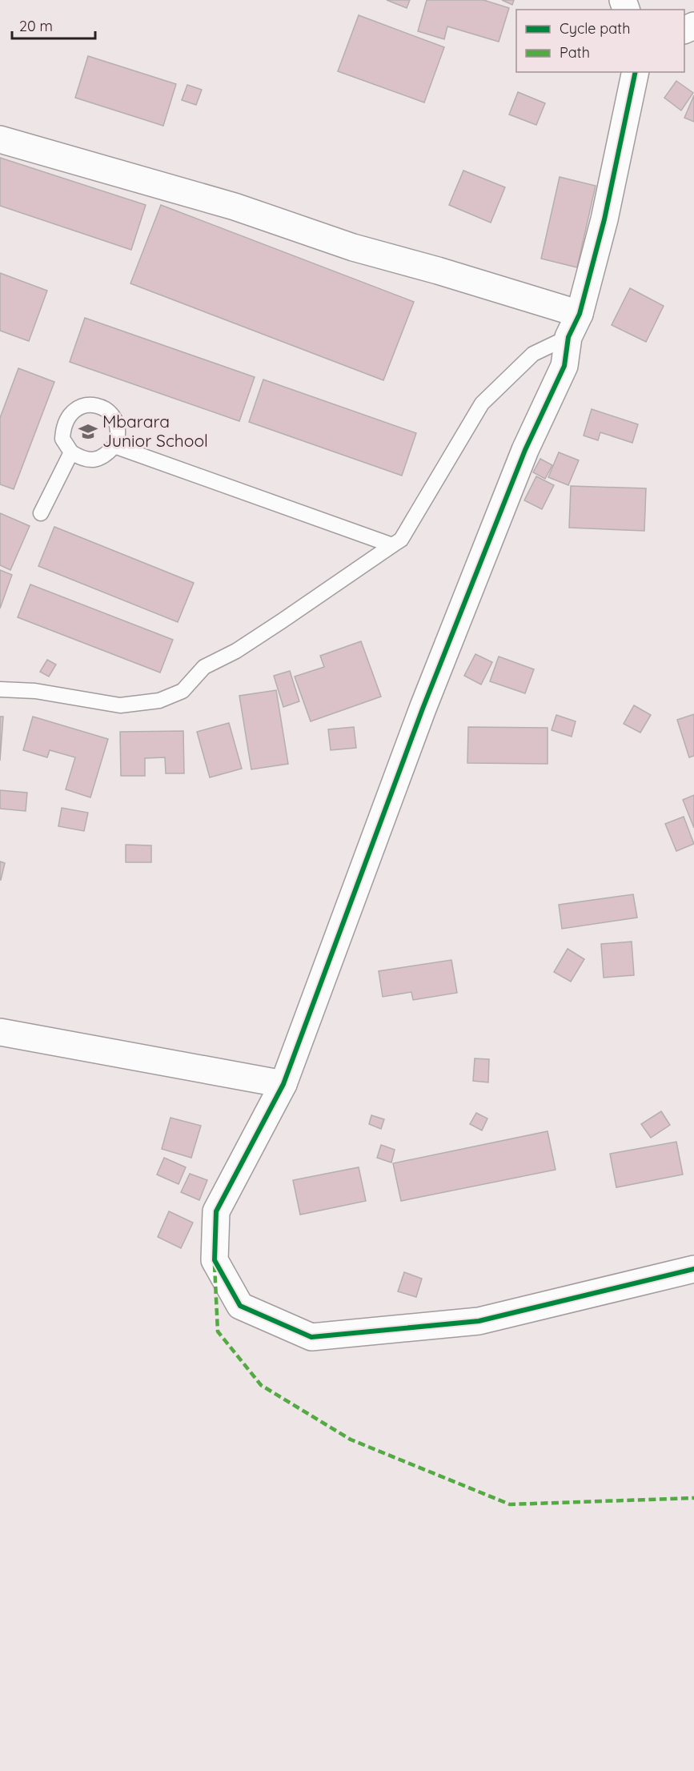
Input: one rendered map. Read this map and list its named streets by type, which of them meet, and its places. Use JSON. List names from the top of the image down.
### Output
{
  "places": {
    "school or university": ["Mbarara Junior School"]
  },
  "legend": ["Cycle path", "Path"],
  "scale_bar": "20 m"
}
